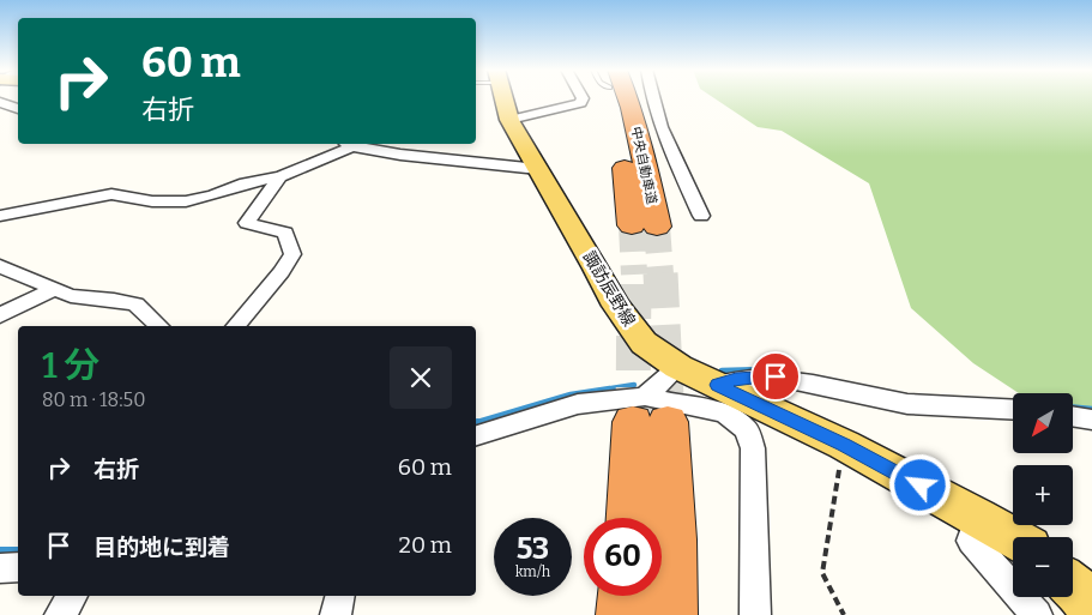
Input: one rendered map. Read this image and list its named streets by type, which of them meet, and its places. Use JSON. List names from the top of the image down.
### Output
{
  "streets": {
    "highway": ["中央自動車道"],
    "main road": ["諏訪辰野線"]
  },
  "north": "bottom left",
  "page": {
    "turn": ["60 m", "右折"],
    "heading": ["1 分", "80 m · 18:50"],
    "map_buttons": ["+", "−"],
    "list": [
      {
        "name": "右折",
        "value": "60 m"
      },
      {
        "name": "目的地に到着",
        "value": "20 m"
      }
    ],
    "speed": "53 km/h",
    "limit": "60"
  }
}
